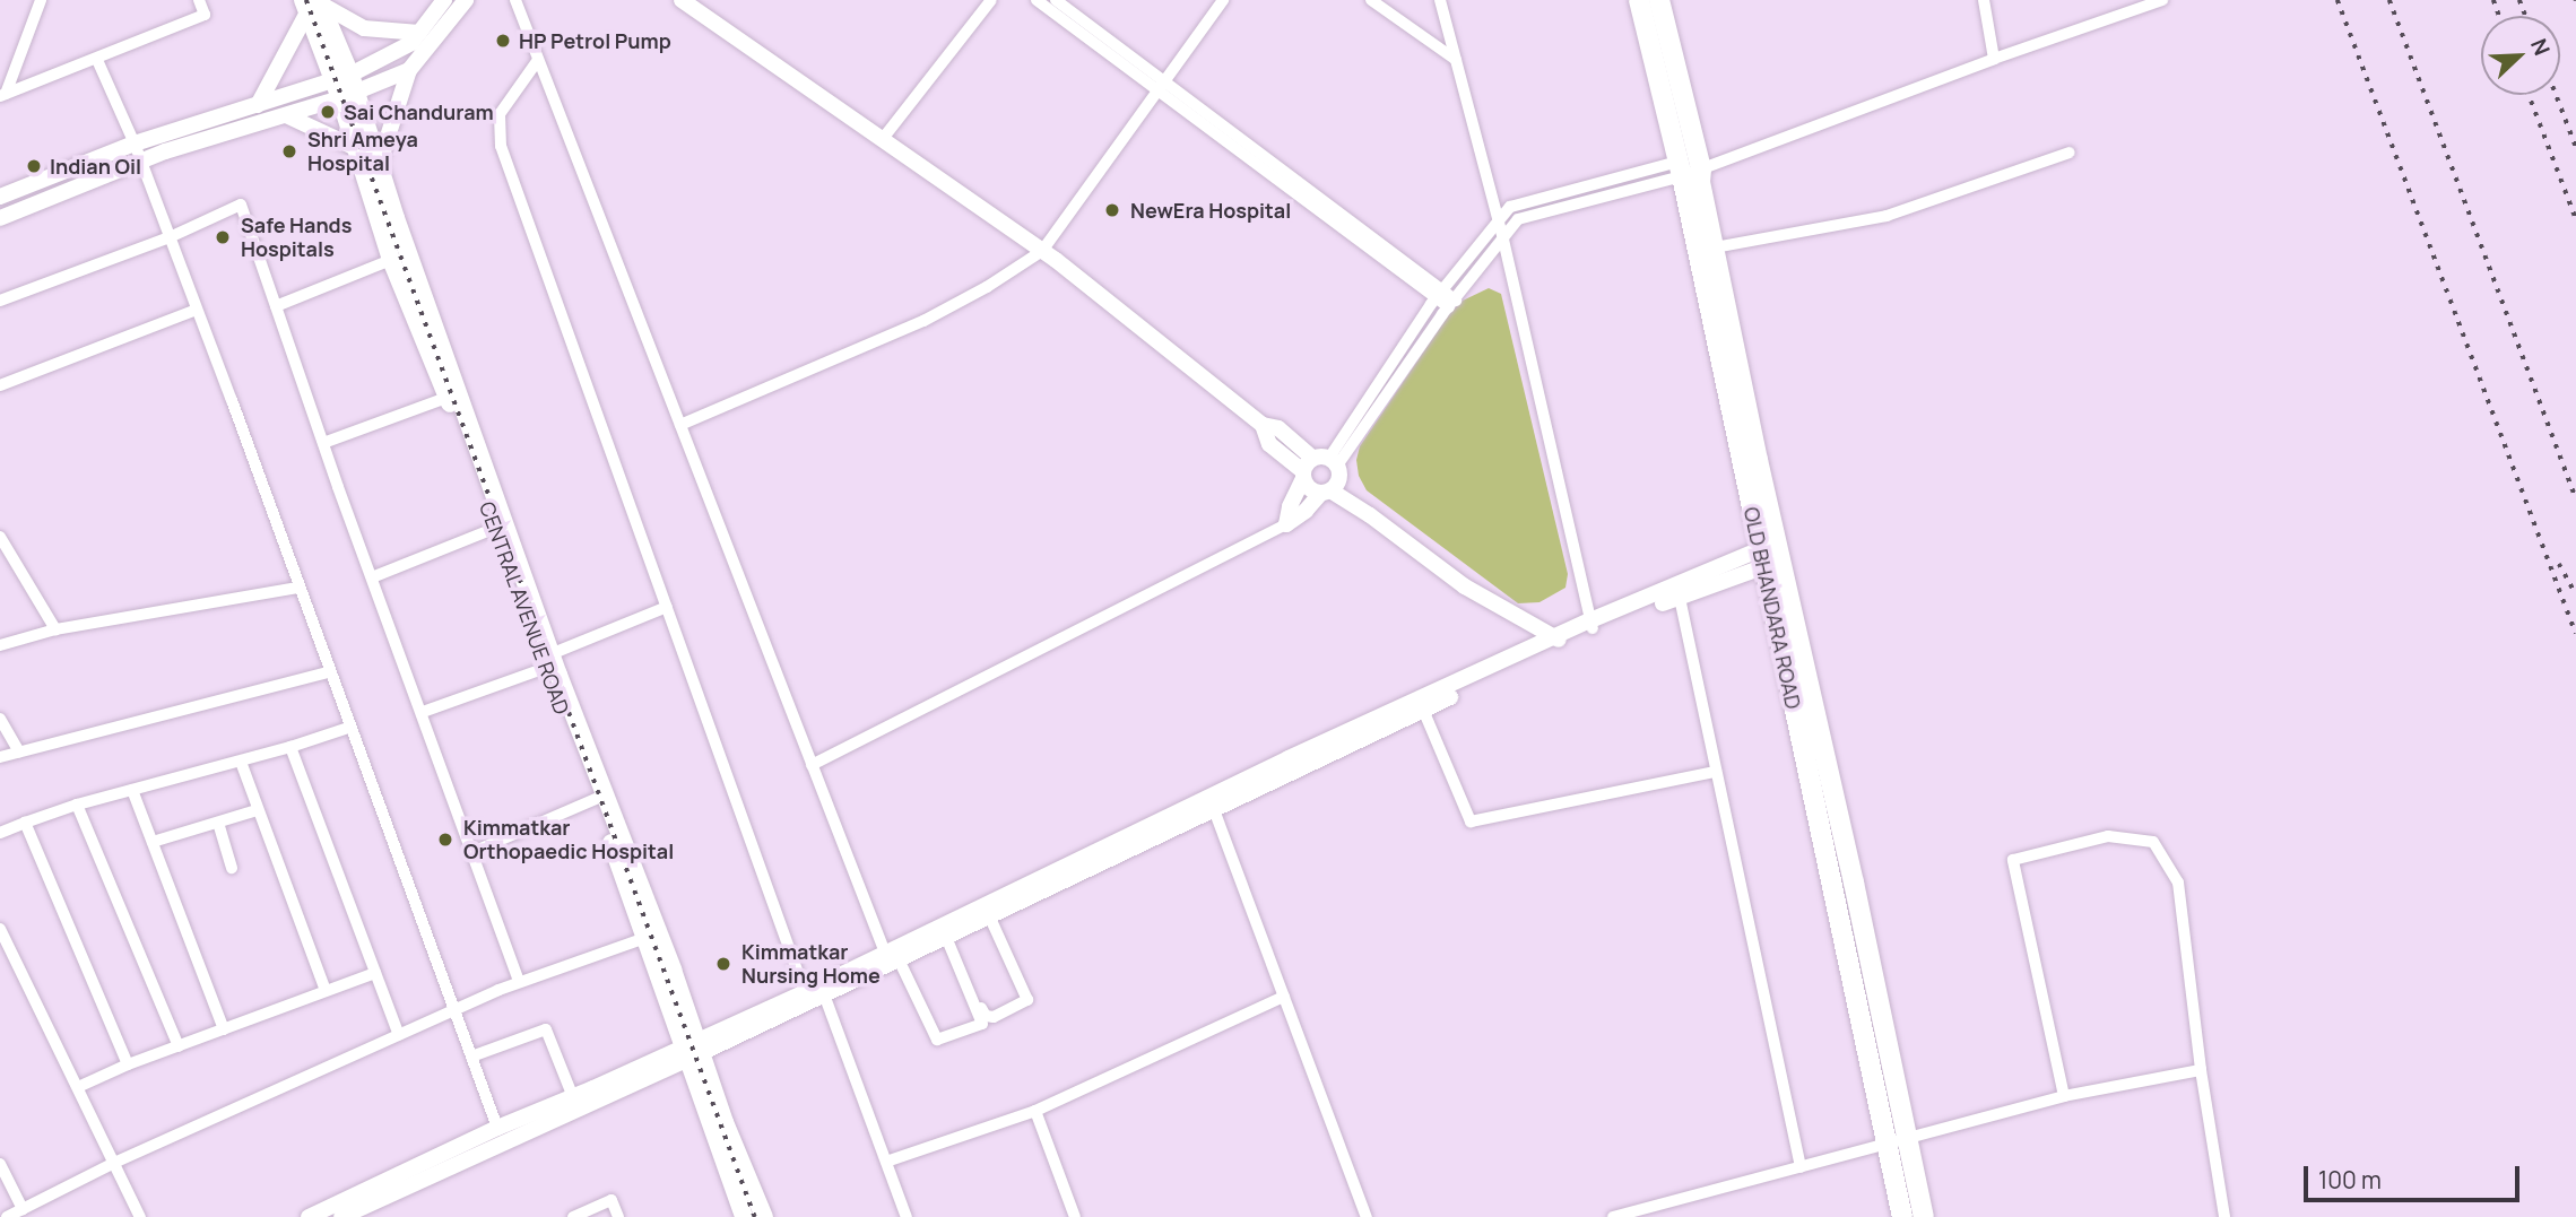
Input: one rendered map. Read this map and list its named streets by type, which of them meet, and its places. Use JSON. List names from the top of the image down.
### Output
{
  "streets": {
    "highway": ["OLD BHANDARA ROAD"],
    "main road": ["CENTRAL AVENUE ROAD"]
  },
  "places": [
    "HP Petrol Pump",
    "Sai Chanduram",
    "Shri Ameya Hospital",
    "Indian Oil",
    "NewEra Hospital",
    "Safe Hands Hospitals",
    "Kimmatkar Orthopaedic Hospital",
    "Kimmatkar Nursing Home"
  ],
  "scale_bar": "100 m",
  "north": "top right"
}
